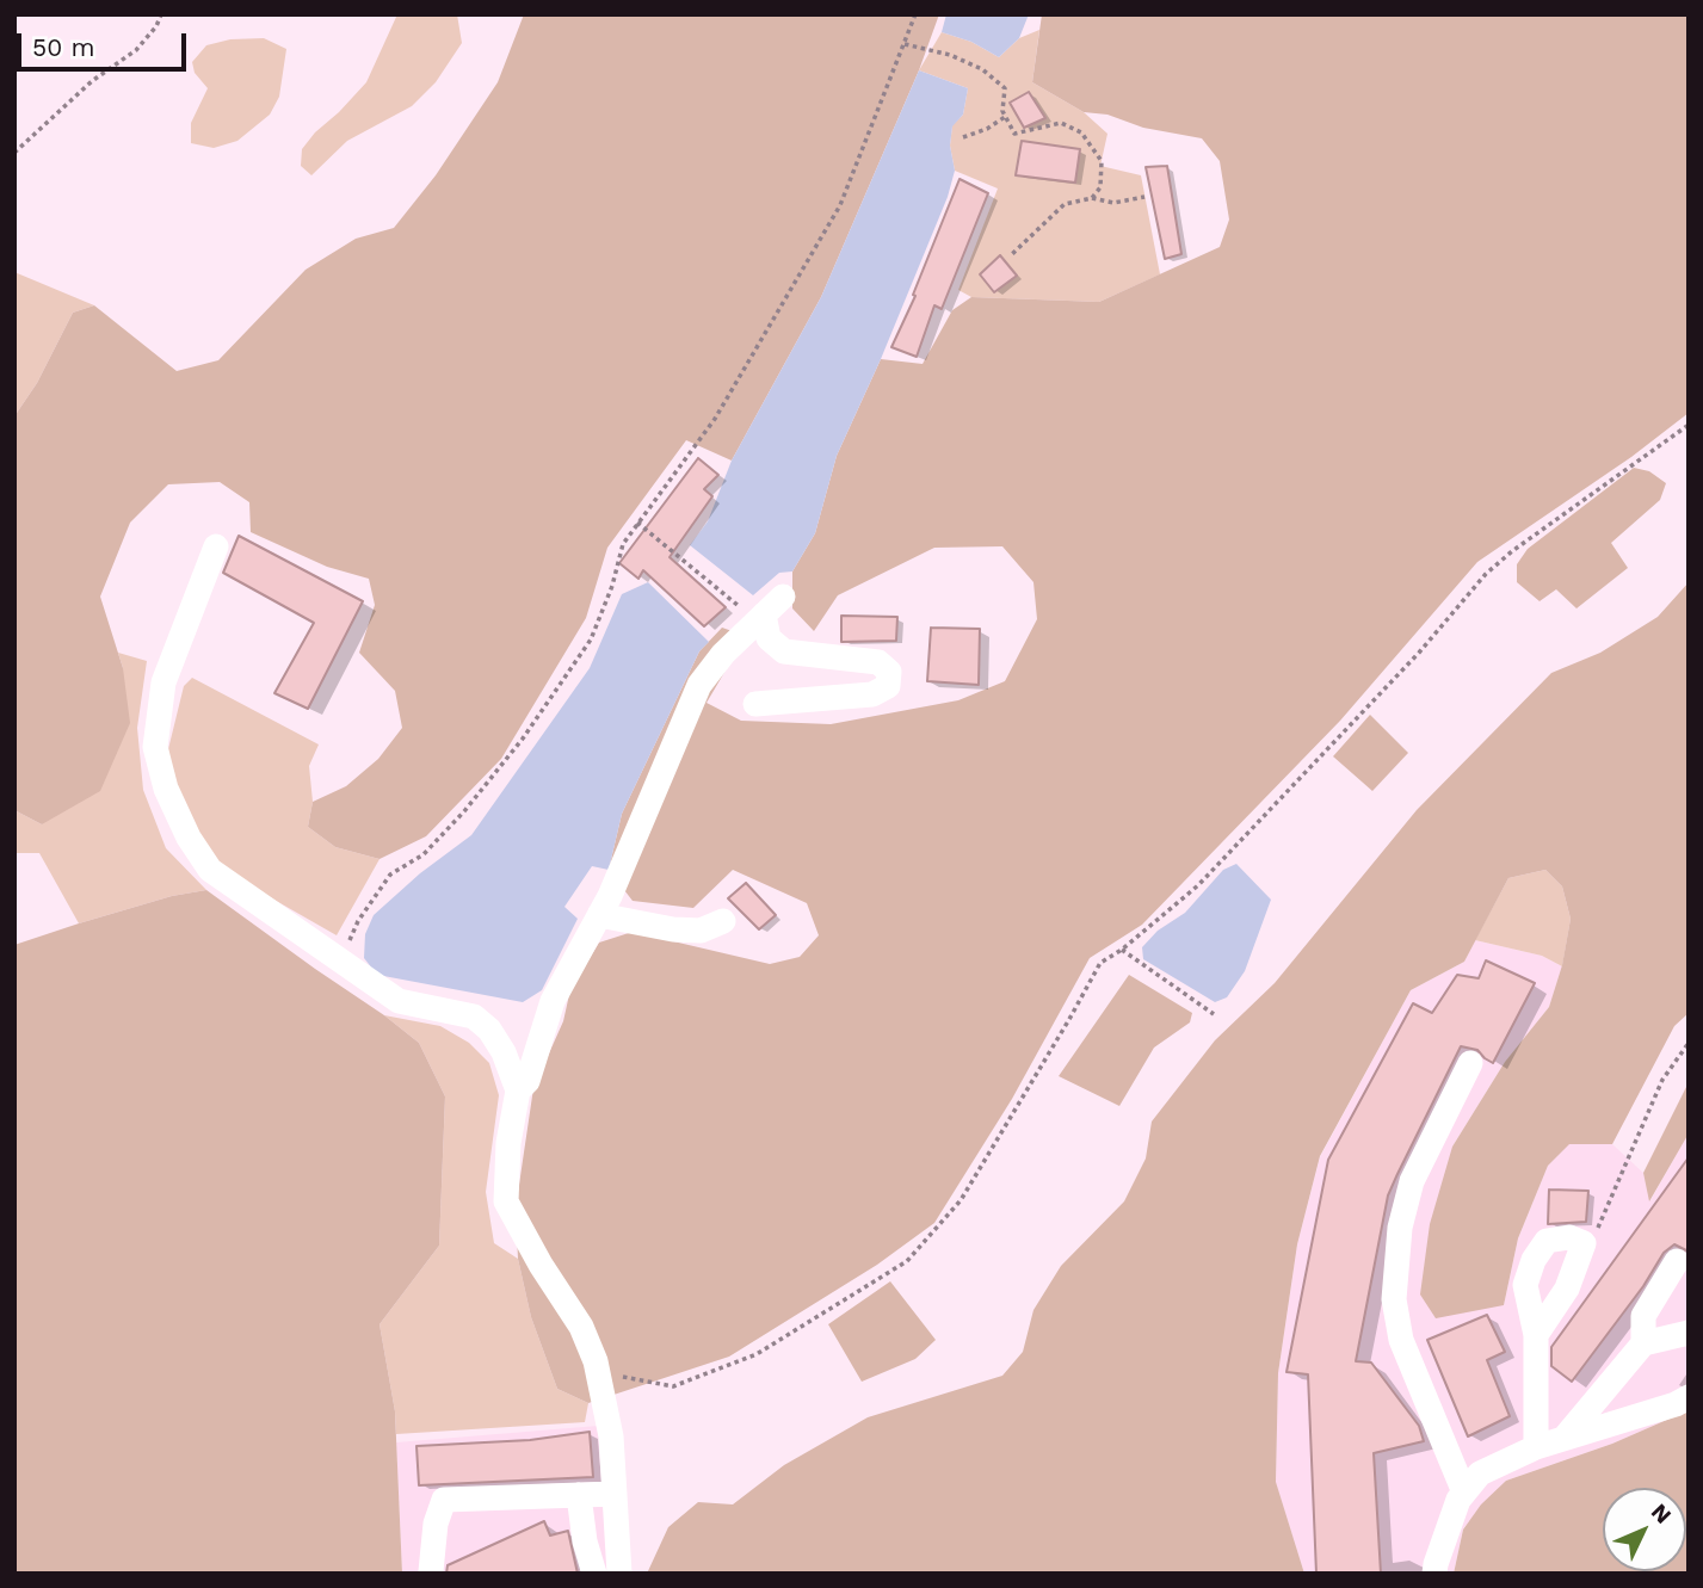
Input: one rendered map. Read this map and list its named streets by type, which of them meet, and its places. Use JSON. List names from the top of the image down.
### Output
{
  "scale_bar": "50 m",
  "north": "top right"
}
